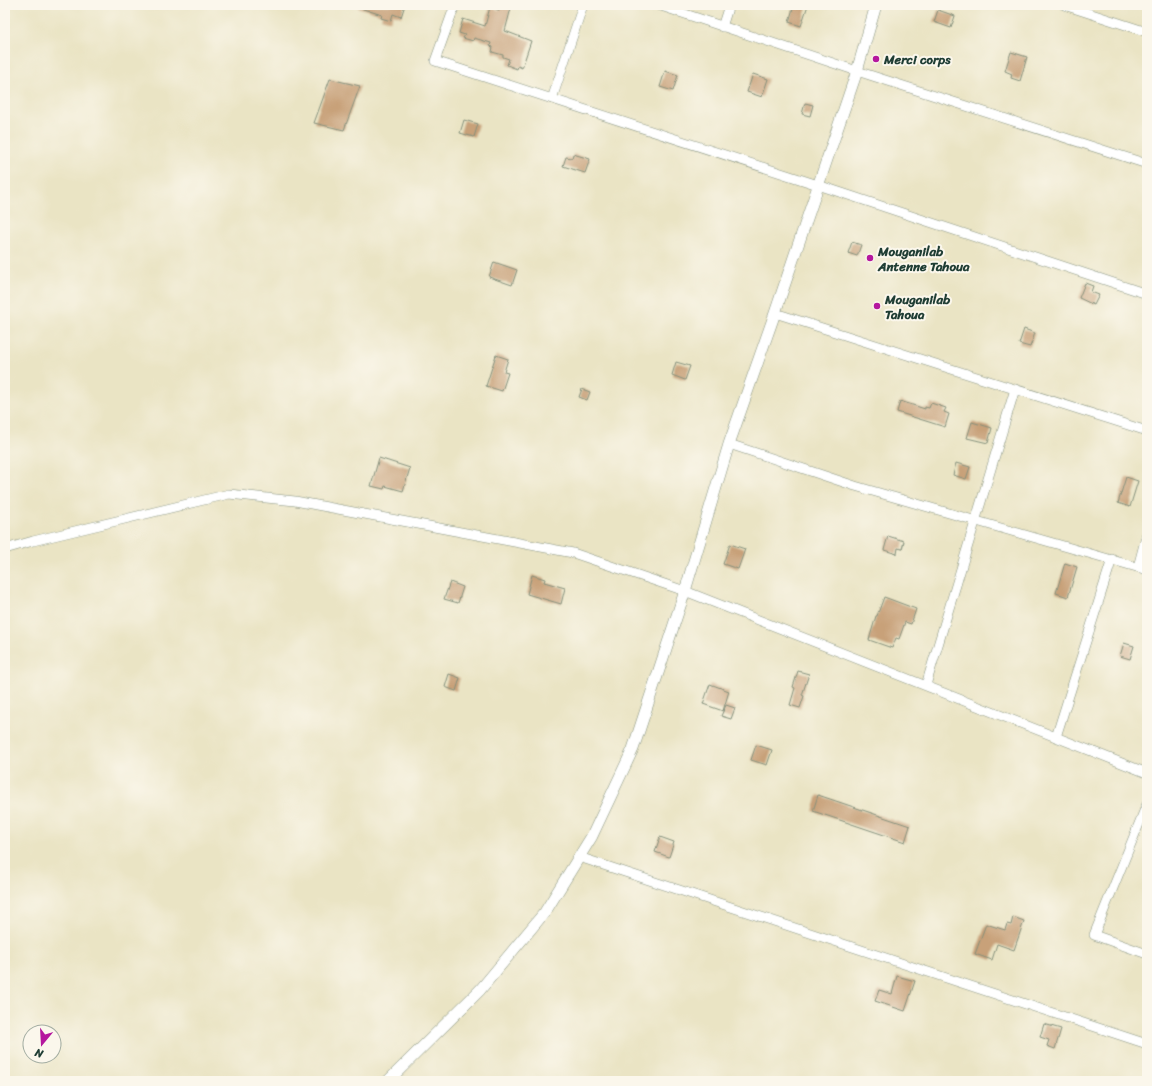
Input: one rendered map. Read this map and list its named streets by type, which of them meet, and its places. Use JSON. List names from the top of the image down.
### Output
{
  "places": ["Merci corps", "Mouganilab Antenne Tahoua", "Mouganilab Tahoua"],
  "north": "bottom"
}
